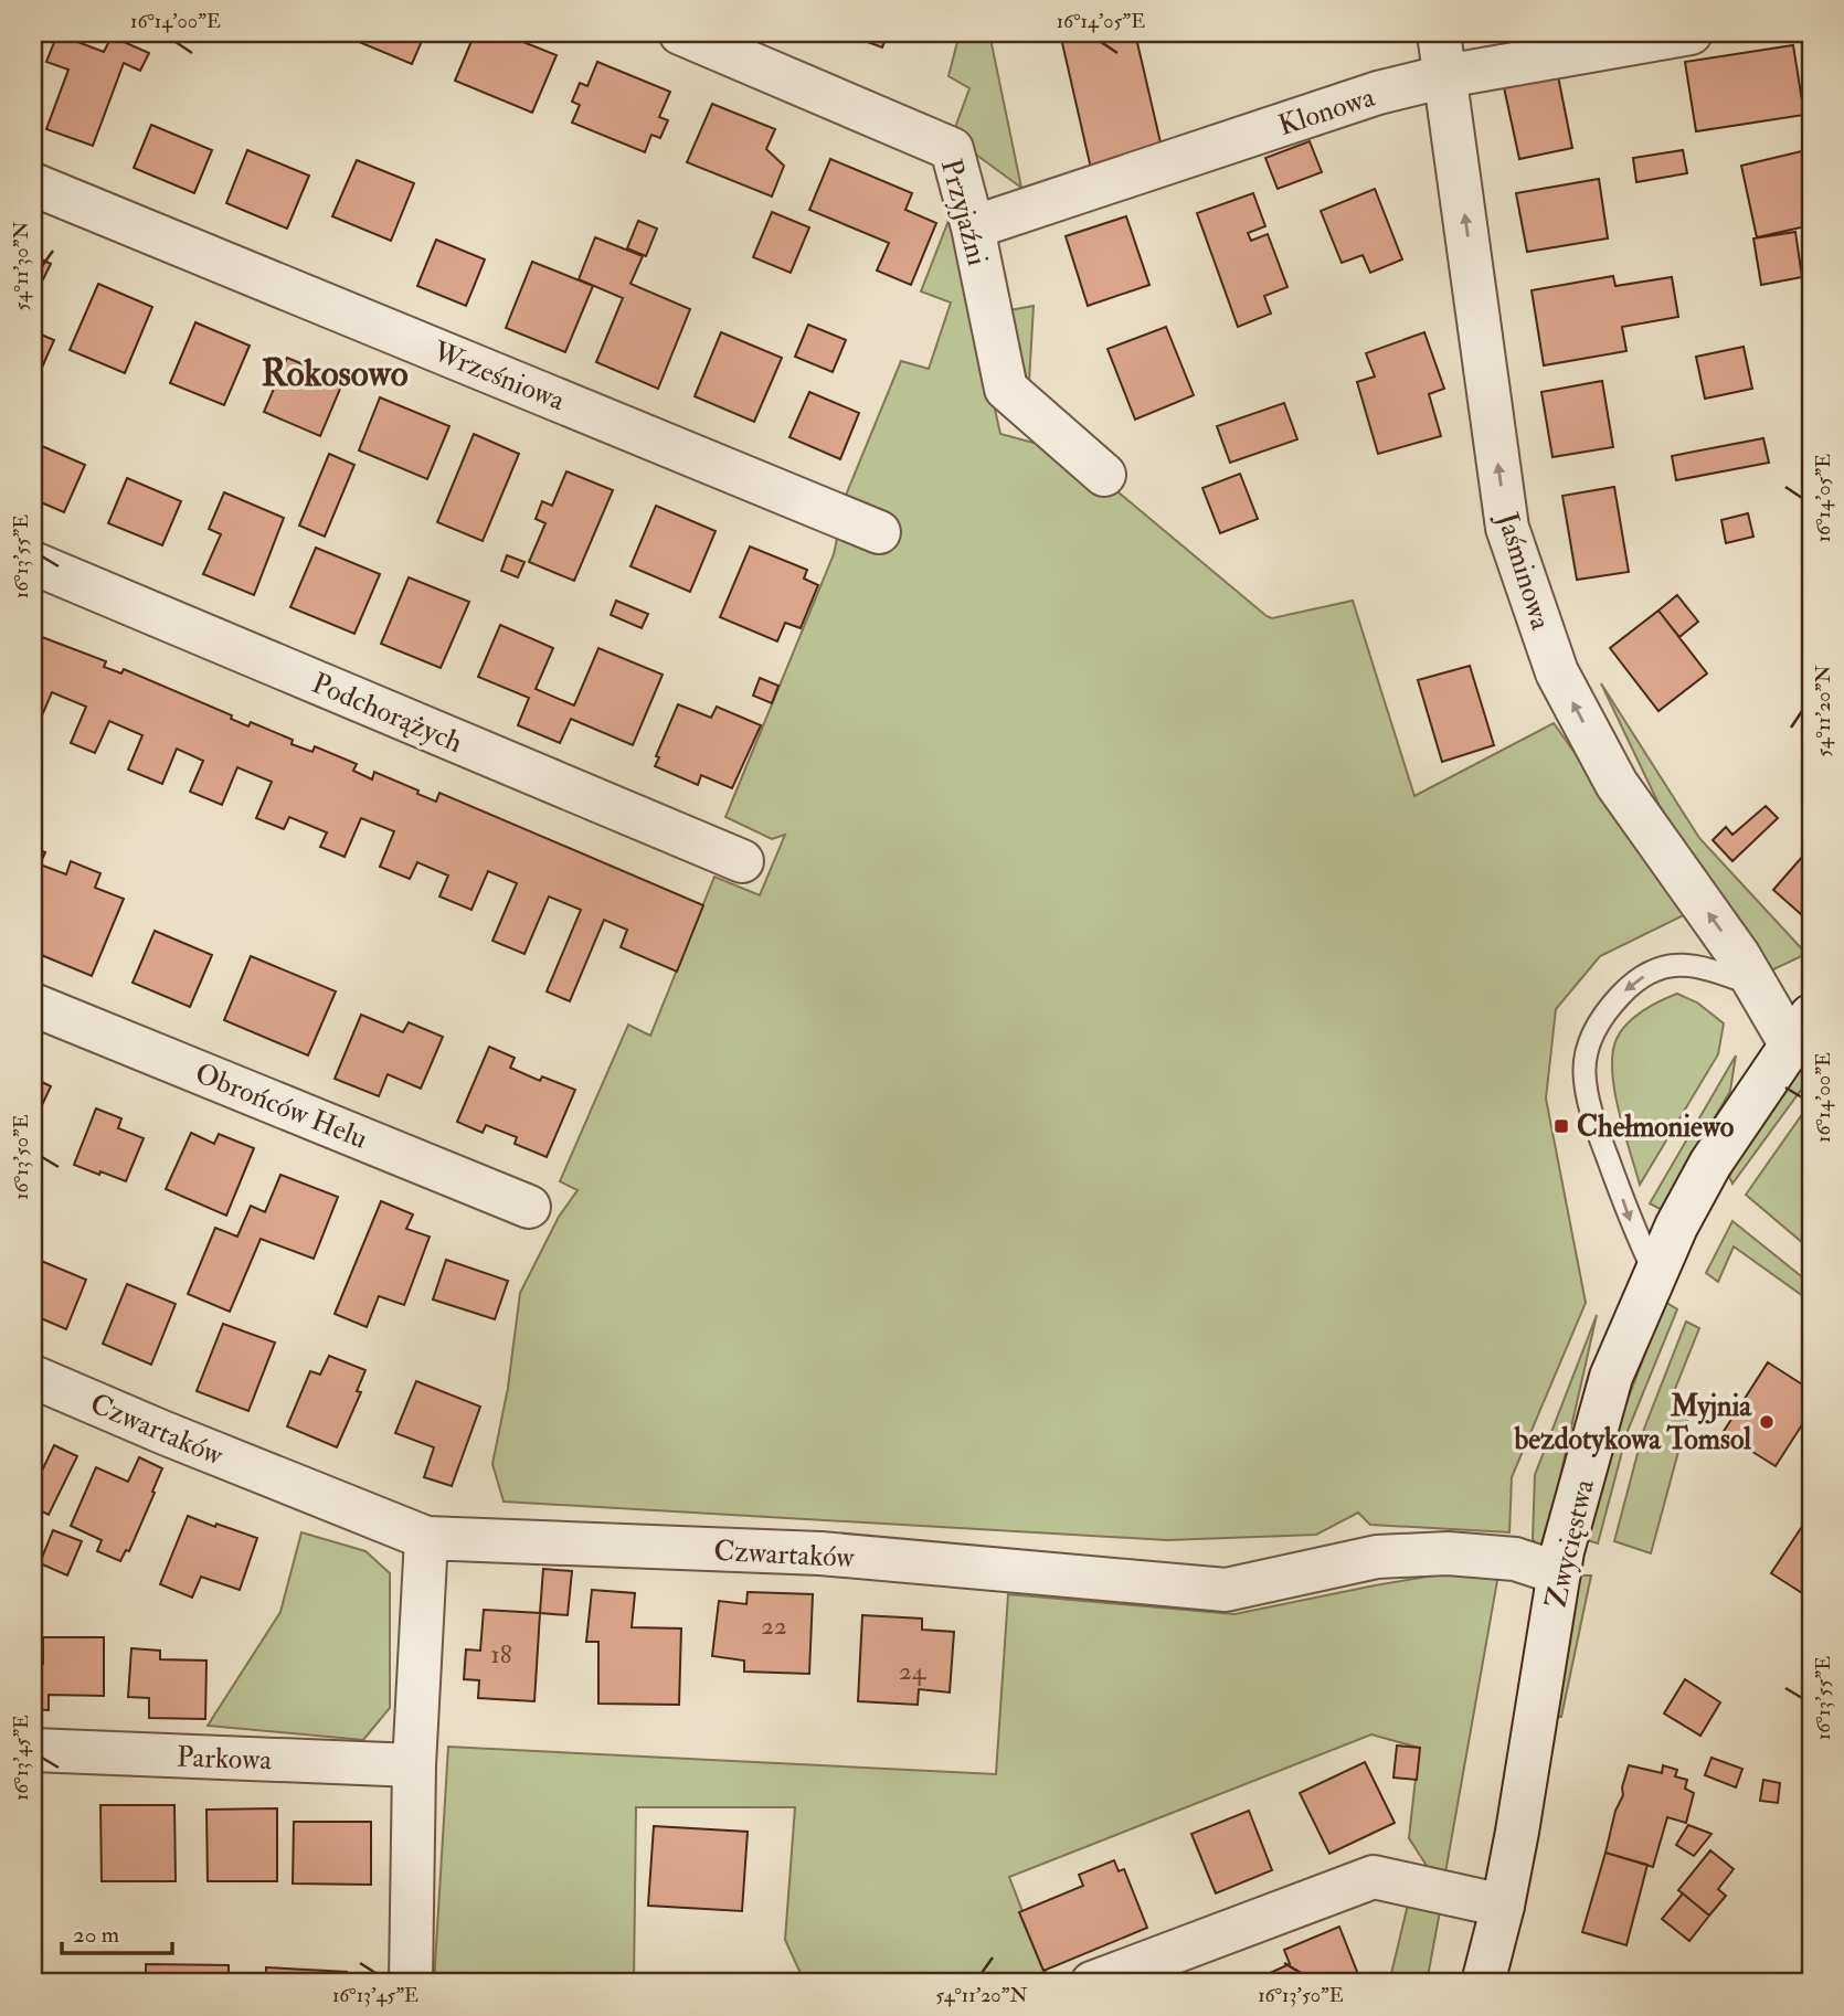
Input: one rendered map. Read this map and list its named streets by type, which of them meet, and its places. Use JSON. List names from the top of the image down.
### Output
{
  "streets": {
    "street": [
      "Klonowa",
      "Przyjaźni",
      "Wrześniowa",
      "Jaśminowa",
      "Podchorążych",
      "Obrońców Helu",
      "Czwartaków",
      "Zwycięstwa",
      "Parkowa"
    ]
  },
  "crossings": [
    ["Klonowa", "Przyjaźni"],
    ["Klonowa", "Jaśminowa"],
    ["Jaśminowa", "Zwycięstwa"],
    ["Czwartaków", "Zwycięstwa"]
  ],
  "one_way": ["Jaśminowa"],
  "districts": ["Rokosowo"],
  "places": {
    "transit": ["Chełmoniewo"],
    "other": ["Myjnia bezdotykowa Tomsol"]
  },
  "house_numbers": ["22", "18", "24"],
  "scale_bar": "20 m",
  "coordinates": [
    "16°14'00\"E",
    "16°14'05\"E",
    "54°11'30\"N",
    "16°13'55\"E",
    "54°11'20\"N",
    "16°13'50\"E",
    "16°13'45\"E"
  ]
}
